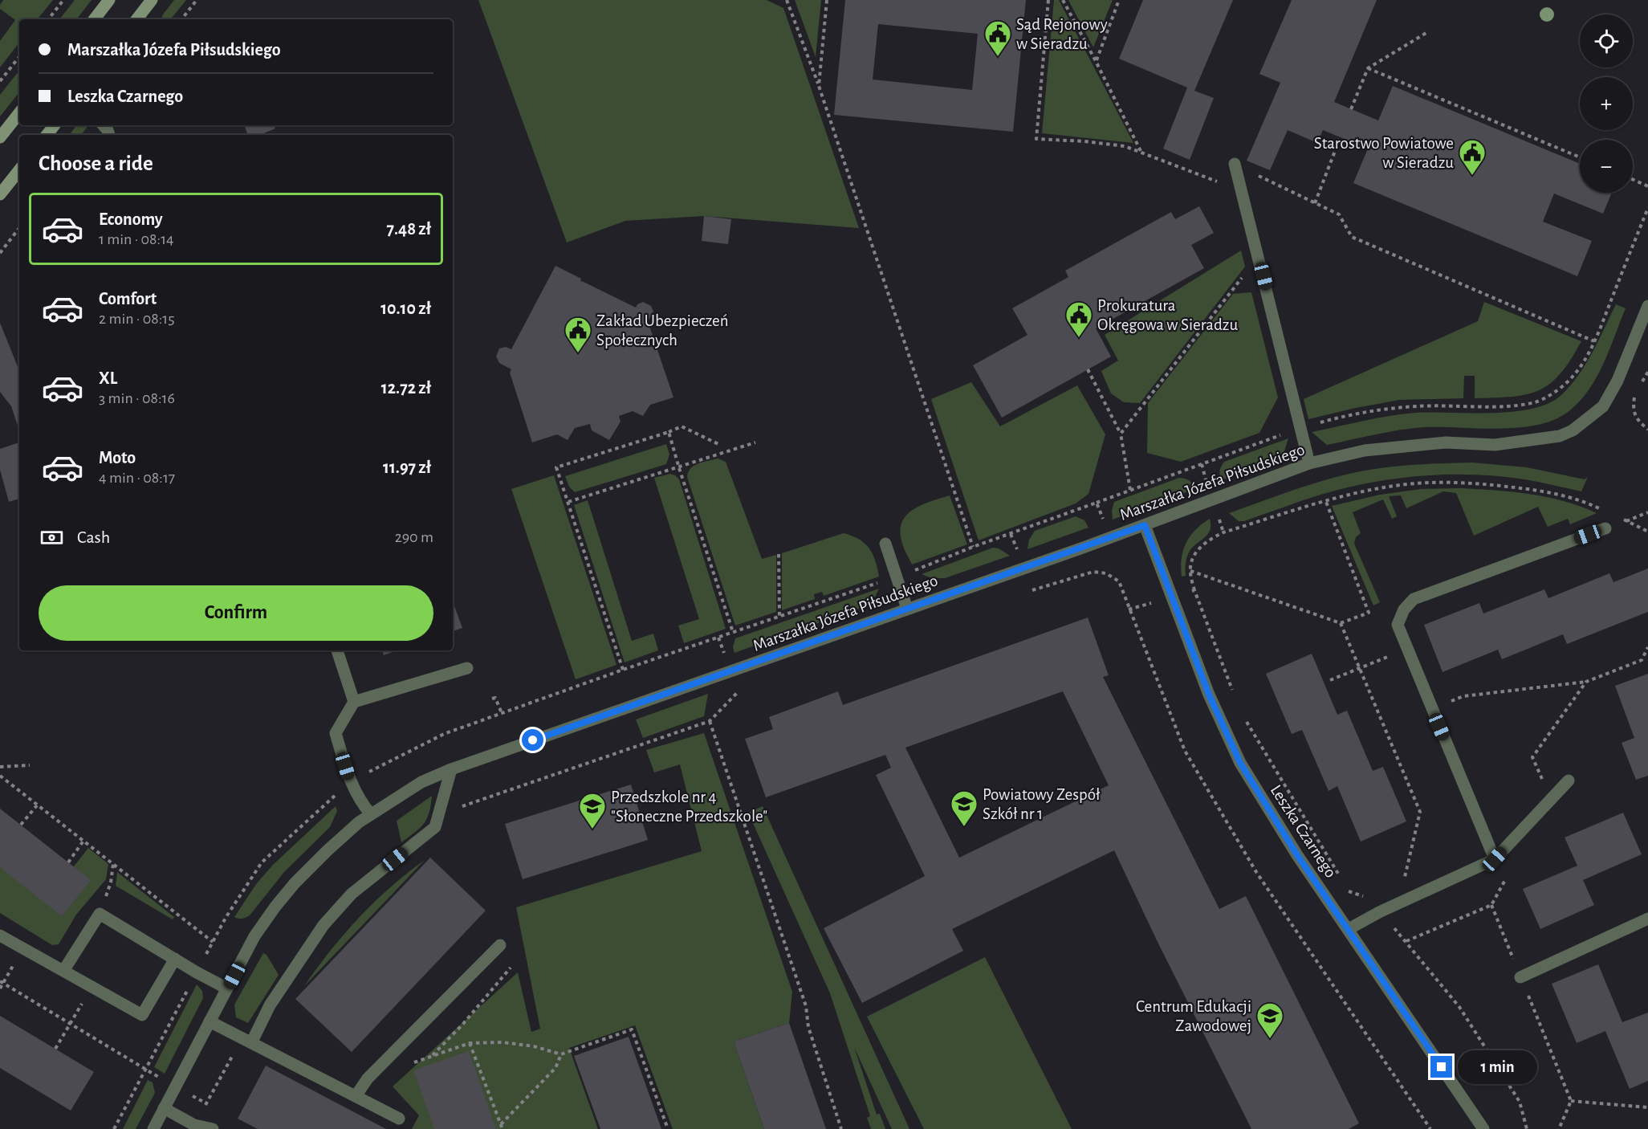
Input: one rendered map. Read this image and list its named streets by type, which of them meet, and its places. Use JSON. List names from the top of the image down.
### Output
{
  "streets": {
    "street": ["Marszałka Józefa Piłsudskiego", "Leszka Czarnego"]
  },
  "crossings": [
    ["Marszałka Józefa Piłsudskiego", "Leszka Czarnego"]
  ],
  "places": {
    "public building": [
      "Sąd Rejonowy w Sieradzu",
      "Starostwo Powiatowe w Sieradzu",
      "Prokuratura Okręgowa w Sieradzu",
      "Zakład Ubezpieczeń Społecznych"
    ],
    "school or university": ["Powiatowy Zespół Szkół nr 1", "Przedszkole nr 4 \"Słoneczne Przedszkole\"", "Centrum Edukacji Zawodowej"]
  },
  "page": {
    "map_buttons": ["+", "−"],
    "banner": ["Marszałka Józefa Piłsudskiego", "Leszka Czarnego"],
    "heading": "Choose a ride",
    "list": [
      {
        "name": "Economy",
        "note": "1 min · 08:14",
        "value": "7.48 zł"
      },
      {
        "name": "Comfort",
        "note": "2 min · 08:15",
        "value": "10.10 zł"
      },
      {
        "name": "XL",
        "note": "3 min · 08:16",
        "value": "12.72 zł"
      },
      {
        "name": "Moto",
        "note": "4 min · 08:17",
        "value": "11.97 zł"
      }
    ],
    "pay": ["Cash", "290 m"],
    "buttons": "Confirm",
    "bubble": "1 min"
  }
}
